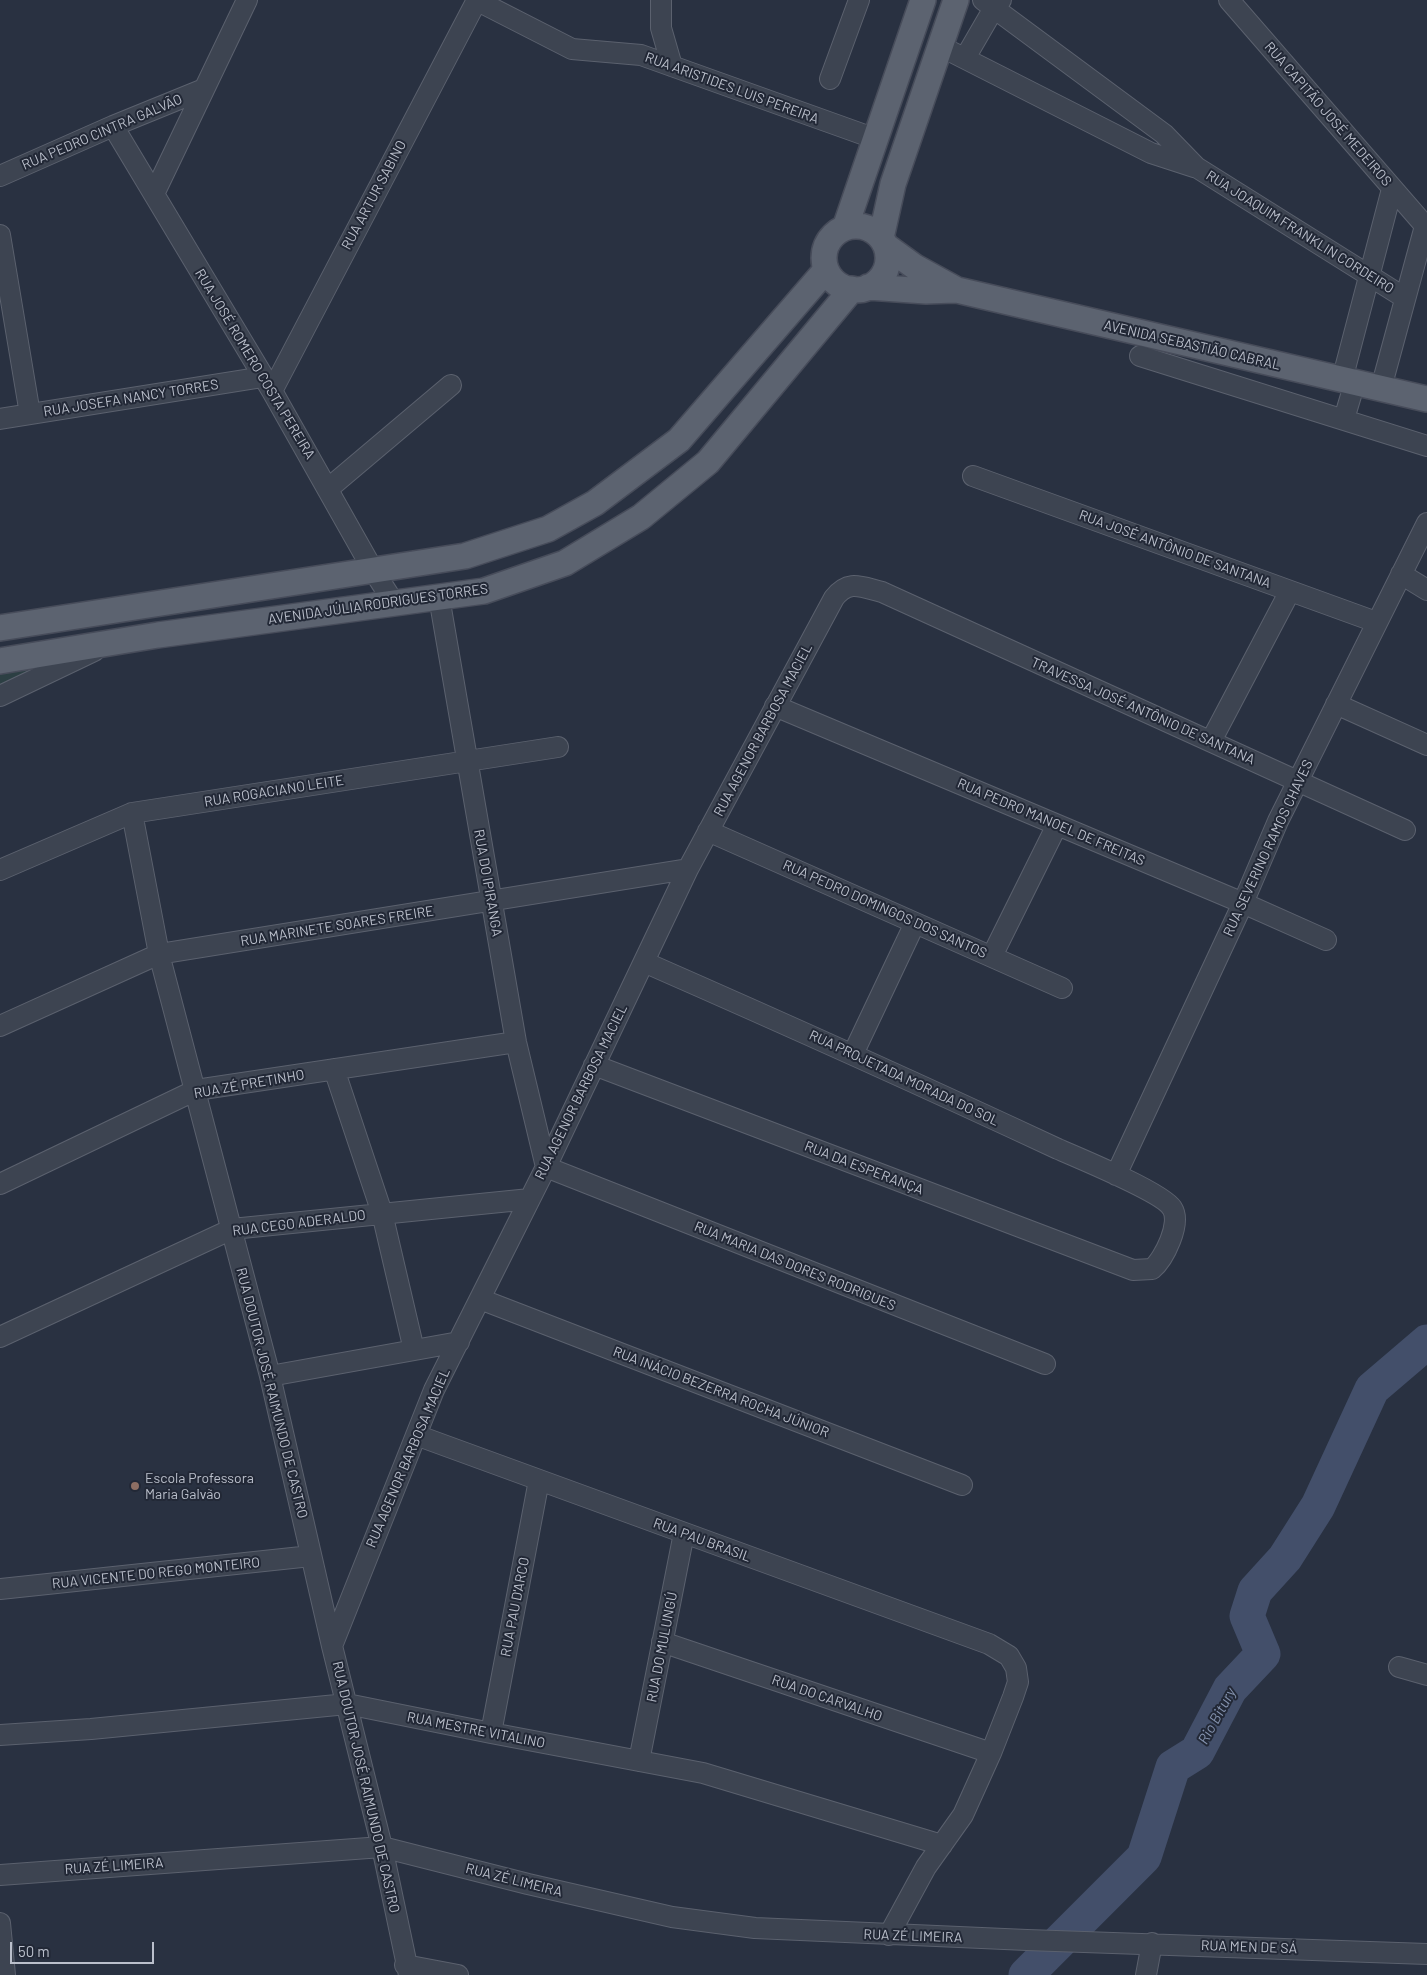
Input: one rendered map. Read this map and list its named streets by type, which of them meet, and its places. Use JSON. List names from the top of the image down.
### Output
{
  "streets": {
    "main road": ["AVENIDA SEBASTIÃO CABRAL", "AVENIDA JÚLIA RODRIGUES TORRES"],
    "street": [
      "RUA ARISTIDES LUIS PEREIRA",
      "RUA CAPITÃO JOSÉ MEDEIROS",
      "RUA PEDRO CINTRA GALVÃO",
      "RUA ARTUR SABINO",
      "RUA JOAQUIM FRANKLIN CORDEIRO",
      "RUA JOSÉ ROMERO COSTA PEREIRA",
      "RUA JOSEFA NANCY TORRES",
      "RUA JOSÉ ANTÔNIO DE SANTANA",
      "TRAVESSA JOSÉ ANTÔNIO DE SANTANA",
      "RUA AGENOR BARBOSA MACIEL",
      "RUA ROGACIANO LEITE",
      "RUA PEDRO MANOEL DE FREITAS",
      "RUA SEVERINO RAMOS CHAVES",
      "RUA DO IPIRANGA",
      "RUA PEDRO DOMINGOS DOS SANTOS",
      "RUA MARINETE SOARES FREIRE",
      "RUA PROJETADA MORADA DO SOL",
      "RUA ZÉ PRETINHO",
      "RUA DA ESPERANÇA",
      "RUA CEGO ADERALDO",
      "RUA MARIA DAS DORES RODRIGUES",
      "RUA INÁCIO BEZERRA ROCHA JÚNIOR",
      "RUA DOUTOR JOSÉ RAIMUNDO DE CASTRO",
      "RUA PAU BRASIL",
      "RUA VICENTE DO REGO MONTEIRO",
      "RUA PAU D'ARCO",
      "RUA DO MULUNGÚ",
      "RUA DO CARVALHO",
      "RUA MESTRE VITALINO",
      "RUA ZÉ LIMEIRA",
      "RUA MEN DE SÁ"
    ]
  },
  "crossings": [
    ["RUA ARISTIDES LUIS PEREIRA", "RUA ARTUR SABINO"],
    ["RUA PEDRO CINTRA GALVÃO", "RUA JOSÉ ROMERO COSTA PEREIRA"],
    ["RUA ARTUR SABINO", "RUA JOSÉ ROMERO COSTA PEREIRA"],
    ["RUA ARTUR SABINO", "RUA JOSEFA NANCY TORRES"],
    ["AVENIDA SEBASTIÃO CABRAL", "AVENIDA JÚLIA RODRIGUES TORRES"],
    ["RUA JOSÉ ROMERO COSTA PEREIRA", "RUA JOSEFA NANCY TORRES"],
    ["RUA JOSÉ ROMERO COSTA PEREIRA", "AVENIDA JÚLIA RODRIGUES TORRES"],
    ["RUA JOSÉ ANTÔNIO DE SANTANA", "RUA SEVERINO RAMOS CHAVES"],
    ["AVENIDA JÚLIA RODRIGUES TORRES", "RUA DO IPIRANGA"],
    ["TRAVESSA JOSÉ ANTÔNIO DE SANTANA", "RUA AGENOR BARBOSA MACIEL"],
    ["TRAVESSA JOSÉ ANTÔNIO DE SANTANA", "RUA SEVERINO RAMOS CHAVES"],
    ["RUA AGENOR BARBOSA MACIEL", "RUA PEDRO MANOEL DE FREITAS"],
    ["RUA AGENOR BARBOSA MACIEL", "RUA DO IPIRANGA"],
    ["RUA AGENOR BARBOSA MACIEL", "RUA PEDRO DOMINGOS DOS SANTOS"],
    ["RUA AGENOR BARBOSA MACIEL", "RUA MARINETE SOARES FREIRE"],
    ["RUA AGENOR BARBOSA MACIEL", "RUA PROJETADA MORADA DO SOL"],
    ["RUA AGENOR BARBOSA MACIEL", "RUA DA ESPERANÇA"],
    ["RUA AGENOR BARBOSA MACIEL", "RUA CEGO ADERALDO"],
    ["RUA AGENOR BARBOSA MACIEL", "RUA MARIA DAS DORES RODRIGUES"],
    ["RUA AGENOR BARBOSA MACIEL", "RUA INÁCIO BEZERRA ROCHA JÚNIOR"],
    ["RUA AGENOR BARBOSA MACIEL", "RUA DOUTOR JOSÉ RAIMUNDO DE CASTRO"],
    ["RUA AGENOR BARBOSA MACIEL", "RUA PAU BRASIL"],
    ["RUA ROGACIANO LEITE", "RUA DO IPIRANGA"],
    ["RUA ROGACIANO LEITE", "RUA DOUTOR JOSÉ RAIMUNDO DE CASTRO"],
    ["RUA PEDRO MANOEL DE FREITAS", "RUA SEVERINO RAMOS CHAVES"],
    ["RUA SEVERINO RAMOS CHAVES", "RUA PROJETADA MORADA DO SOL"],
    ["RUA DO IPIRANGA", "RUA MARINETE SOARES FREIRE"],
    ["RUA DO IPIRANGA", "RUA ZÉ PRETINHO"],
    ["RUA DO IPIRANGA", "RUA MARIA DAS DORES RODRIGUES"],
    ["RUA MARINETE SOARES FREIRE", "RUA DOUTOR JOSÉ RAIMUNDO DE CASTRO"],
    ["RUA PROJETADA MORADA DO SOL", "RUA DA ESPERANÇA"],
    ["RUA ZÉ PRETINHO", "RUA DOUTOR JOSÉ RAIMUNDO DE CASTRO"],
    ["RUA CEGO ADERALDO", "RUA DOUTOR JOSÉ RAIMUNDO DE CASTRO"],
    ["RUA DOUTOR JOSÉ RAIMUNDO DE CASTRO", "RUA VICENTE DO REGO MONTEIRO"],
    ["RUA DOUTOR JOSÉ RAIMUNDO DE CASTRO", "RUA MESTRE VITALINO"],
    ["RUA DOUTOR JOSÉ RAIMUNDO DE CASTRO", "RUA ZÉ LIMEIRA"],
    ["RUA PAU BRASIL", "RUA PAU D'ARCO"],
    ["RUA PAU BRASIL", "RUA DO MULUNGÚ"],
    ["RUA PAU BRASIL", "RUA DO CARVALHO"],
    ["RUA PAU BRASIL", "RUA MESTRE VITALINO"],
    ["RUA PAU BRASIL", "RUA ZÉ LIMEIRA"],
    ["RUA PAU D'ARCO", "RUA MESTRE VITALINO"],
    ["RUA DO MULUNGÚ", "RUA DO CARVALHO"],
    ["RUA DO MULUNGÚ", "RUA MESTRE VITALINO"],
    ["RUA ZÉ LIMEIRA", "RUA MEN DE SÁ"]
  ],
  "water": ["Rio Bitury"],
  "places": ["Escola Professora Maria Galvão"],
  "scale_bar": "50 m"
}
